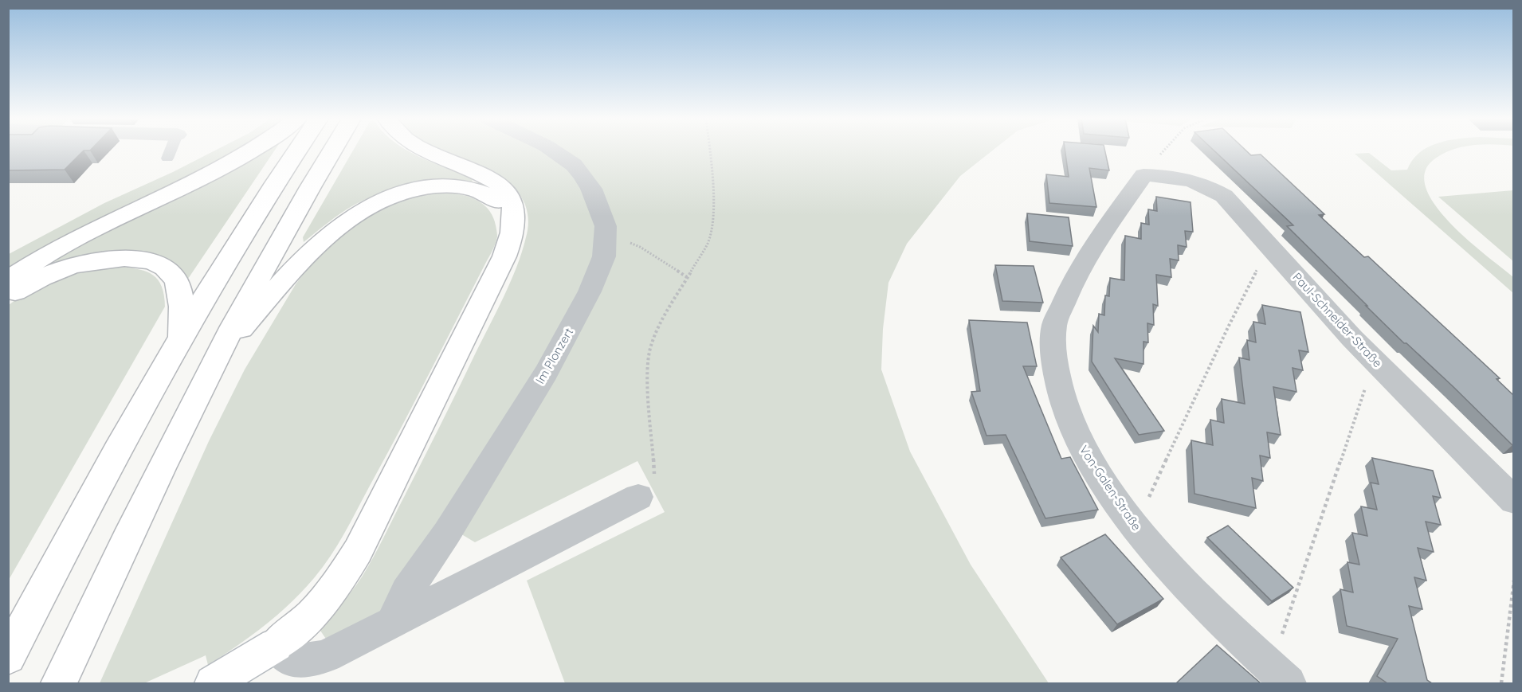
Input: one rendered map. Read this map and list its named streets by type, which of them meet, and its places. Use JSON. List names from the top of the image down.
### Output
{
  "streets": {
    "street": ["Paul-Schneider-Straße", "Im Plonzert", "Von-Galen-Straße"]
  },
  "crossings": [
    ["Paul-Schneider-Straße", "Von-Galen-Straße"]
  ]
}
